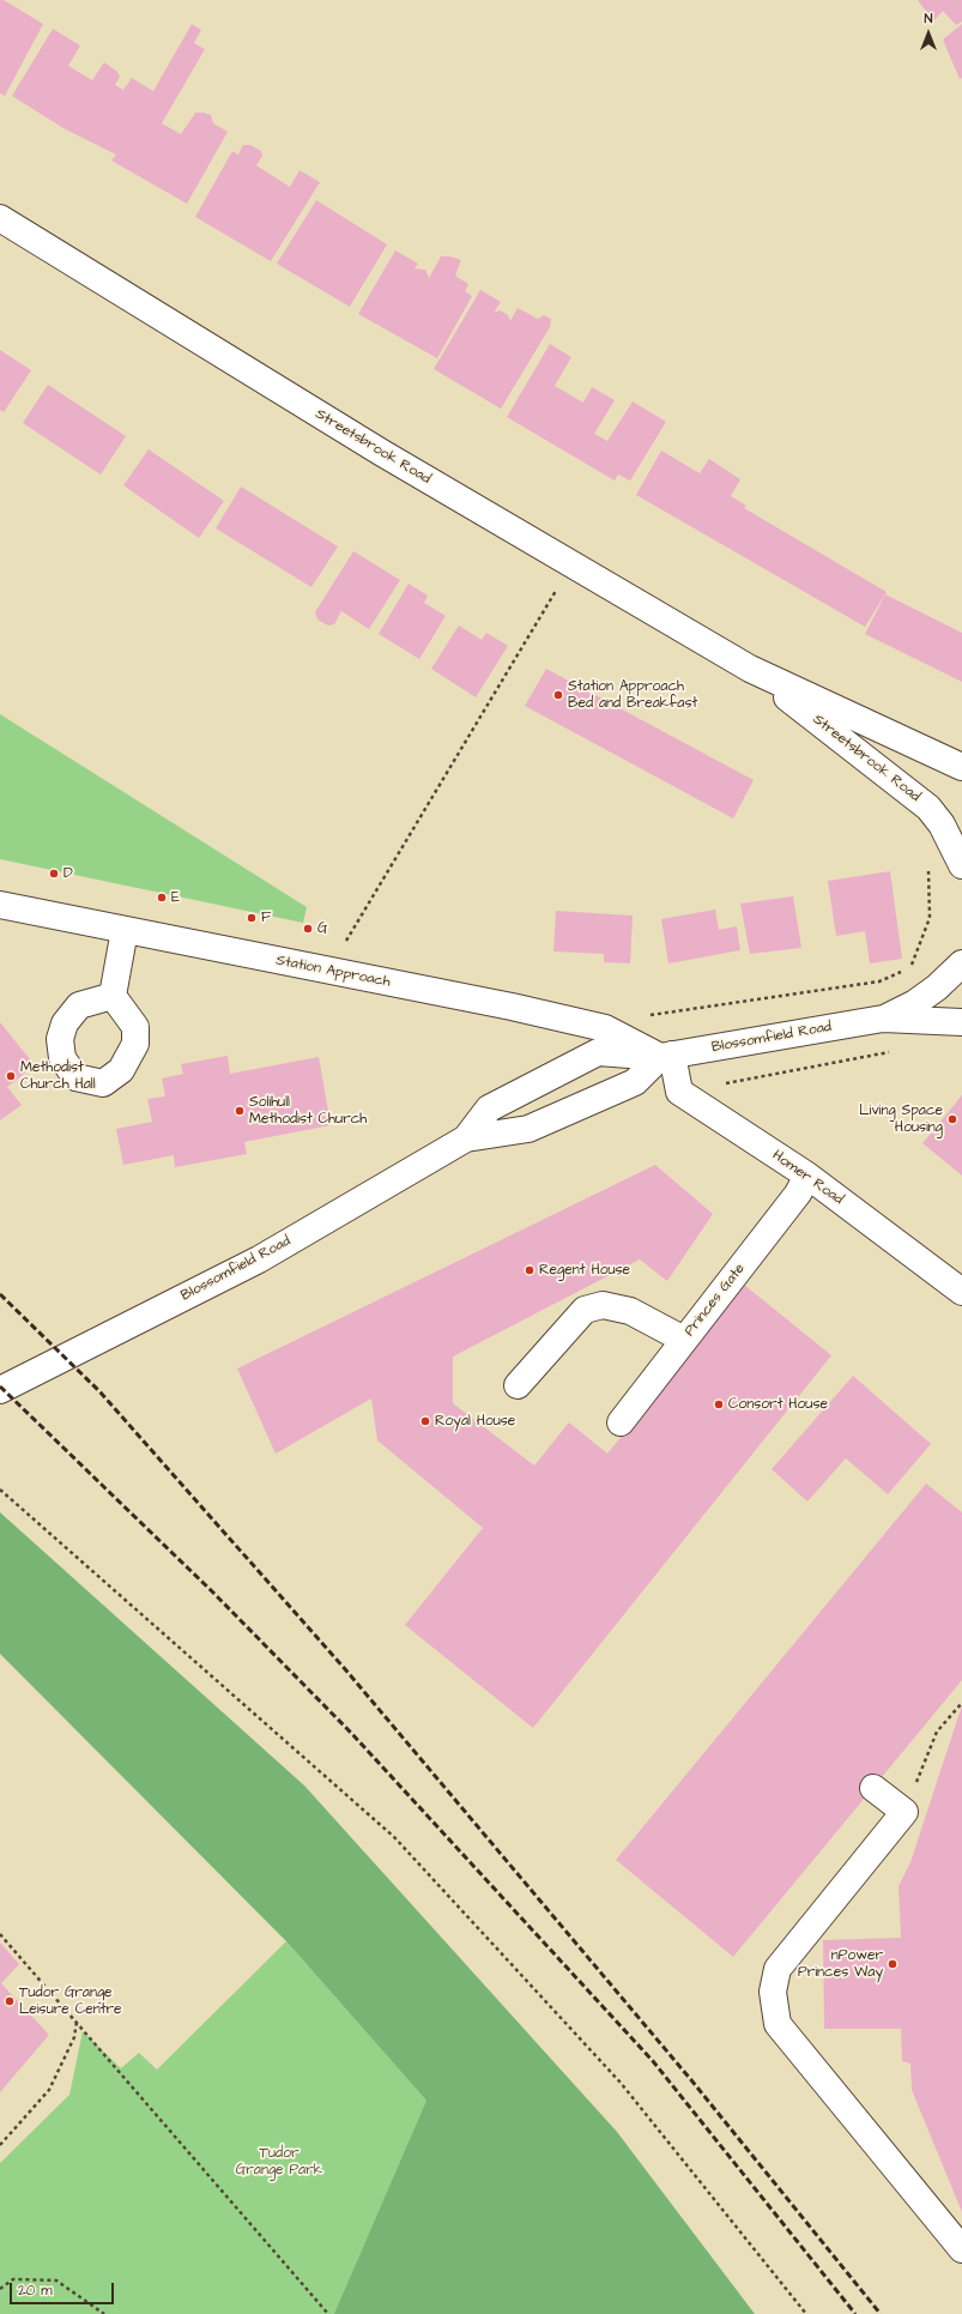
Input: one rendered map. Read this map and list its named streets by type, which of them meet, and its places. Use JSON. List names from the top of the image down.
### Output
{
  "streets": {
    "main road": [
      "Streetsbrook Road",
      "Station Approach",
      "Blossomfield Road",
      "Homer Road",
      "Princes Gate"
    ]
  },
  "crossings": [
    ["Station Approach", "Blossomfield Road"],
    ["Homer Road", "Princes Gate"]
  ],
  "parks": ["Tudor Grange Park"],
  "places": [
    "Station Approach Bed and Breakfast",
    "D",
    "E",
    "F",
    "G",
    "Methodist Church Hall",
    "Solihull Methodist Church",
    "Living Space Housing",
    "Regent House",
    "Consort House",
    "Royal House",
    "nPower Princes Way",
    "Tudor Grange Leisure Centre"
  ],
  "scale_bar": "20 m",
  "north": "top"
}
